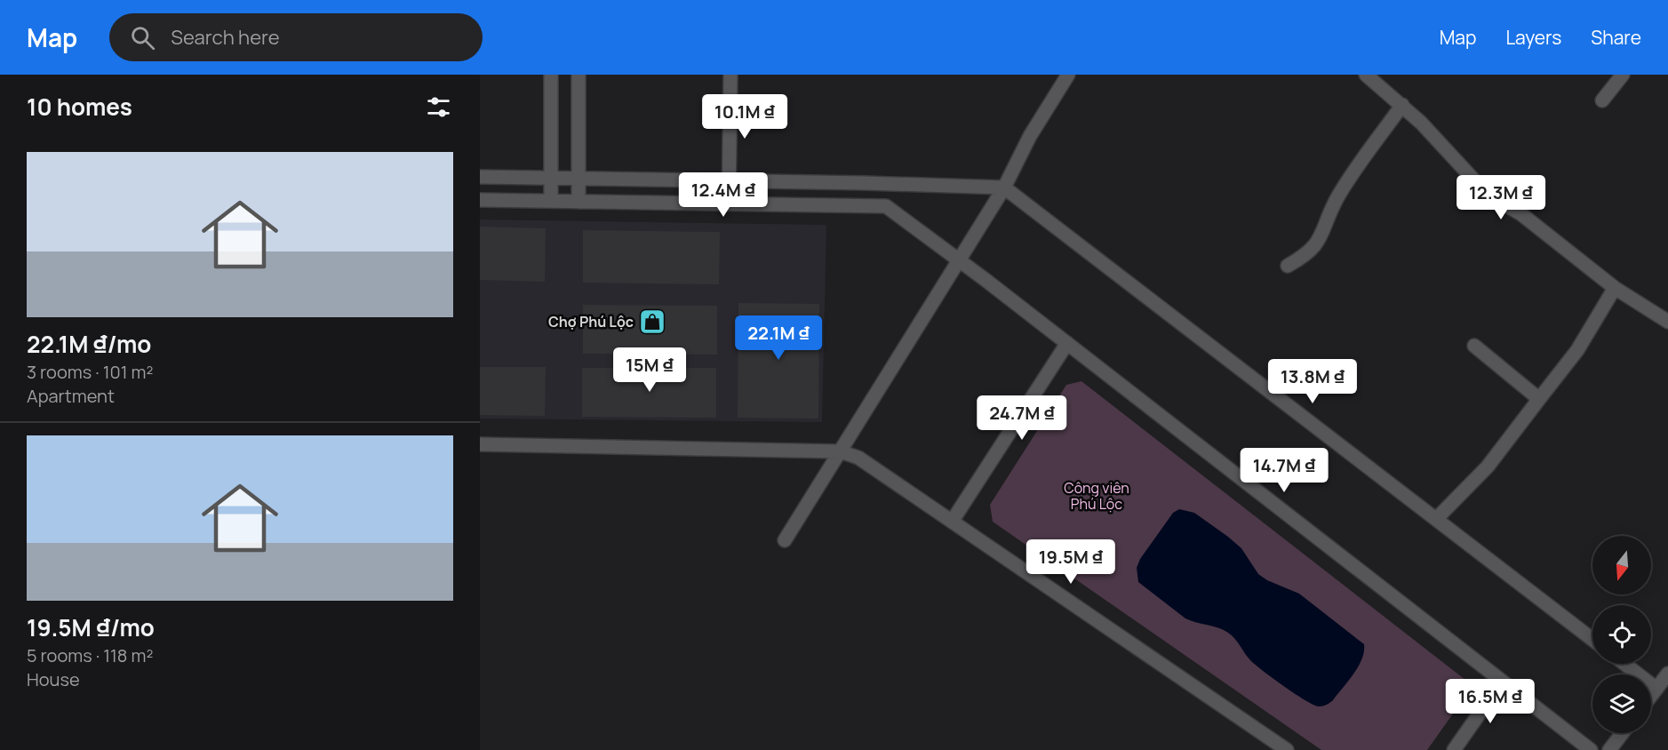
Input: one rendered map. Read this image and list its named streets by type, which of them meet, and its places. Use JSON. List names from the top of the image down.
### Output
{
  "parks": ["Công viên Phú Lộc"],
  "places": {
    "shop": ["Chợ Phú Lộc"]
  },
  "north": "bottom",
  "page": {
    "header": "Map",
    "search": "Search here",
    "nav": ["Map", "Layers", "Share"],
    "heading": "10 homes",
    "price": [
      "10.1M ₫",
      "12.4M ₫",
      "12.3M ₫",
      "22.1M ₫",
      "15M ₫",
      "13.8M ₫",
      "24.7M ₫",
      "14.7M ₫",
      "19.5M ₫",
      "16.5M ₫"
    ],
    "list": [
      {
        "name": "22.1M ₫/mo",
        "note": "3 rooms · 101 m² · Apartment"
      },
      {
        "name": "19.5M ₫/mo",
        "note": "5 rooms · 118 m² · House"
      }
    ]
  }
}
